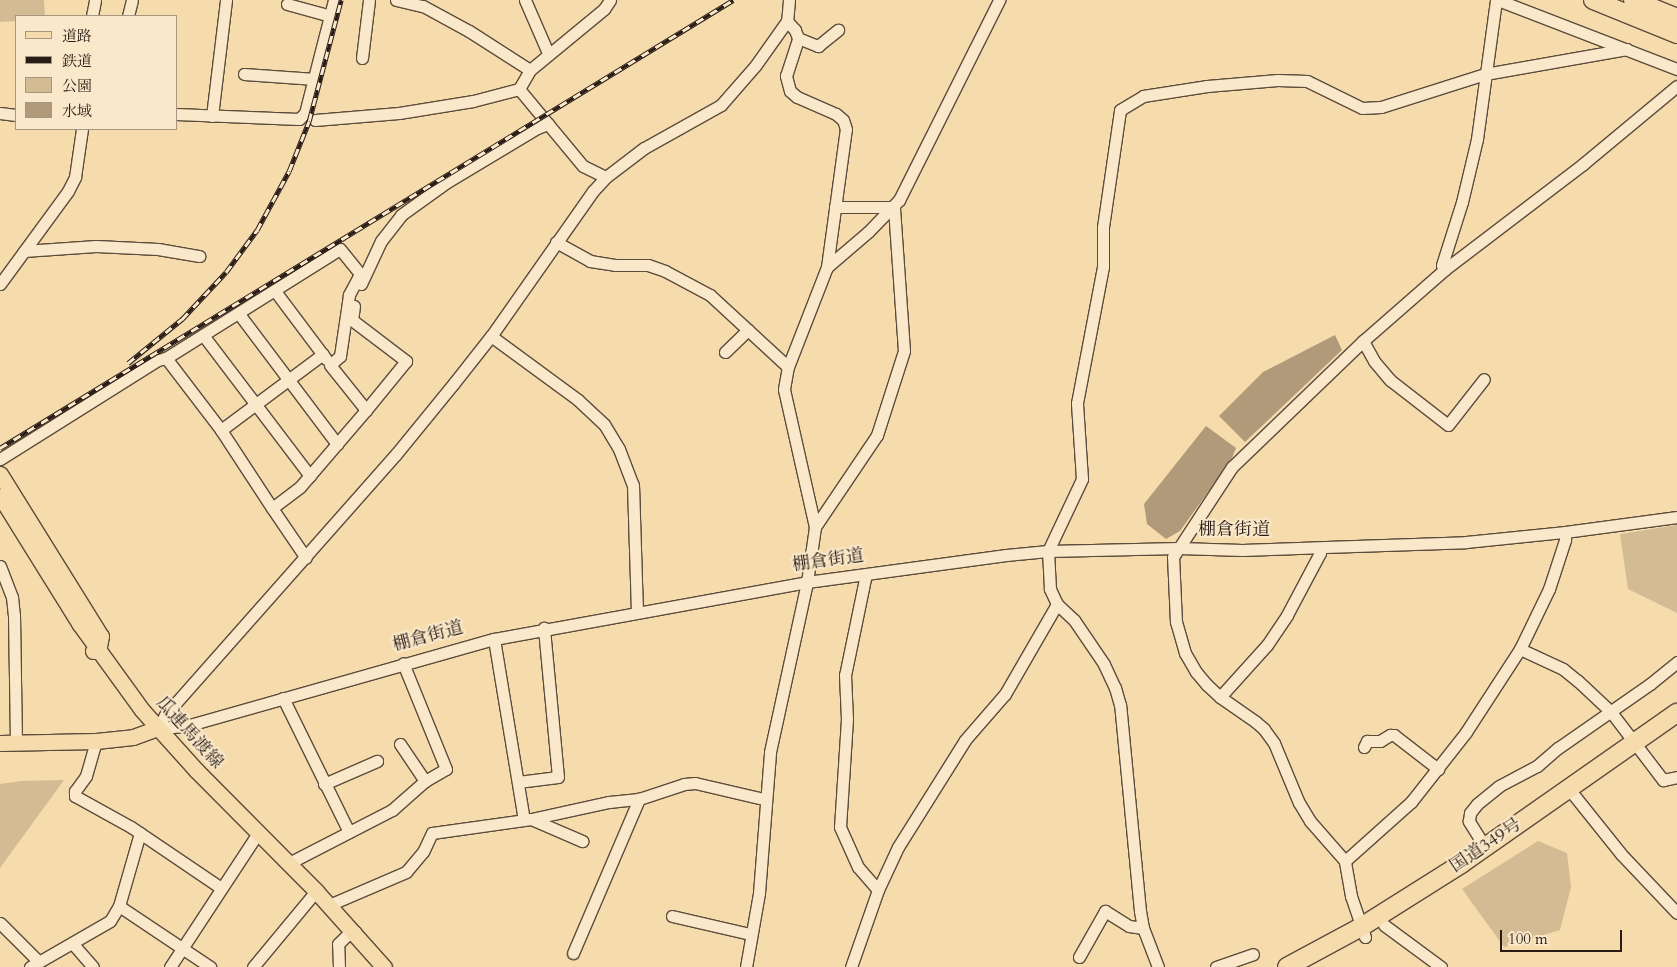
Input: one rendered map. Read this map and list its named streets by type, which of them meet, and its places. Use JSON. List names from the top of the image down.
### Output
{
  "streets": {
    "highway": ["国道349号"],
    "main road": ["棚倉街道", "瓜連馬渡線"]
  },
  "crossings": [
    ["棚倉街道", "瓜連馬渡線"]
  ],
  "legend": [
    "道路",
    "鉄道",
    "公園",
    "水域"
  ],
  "scale_bar": "100 m"
}
